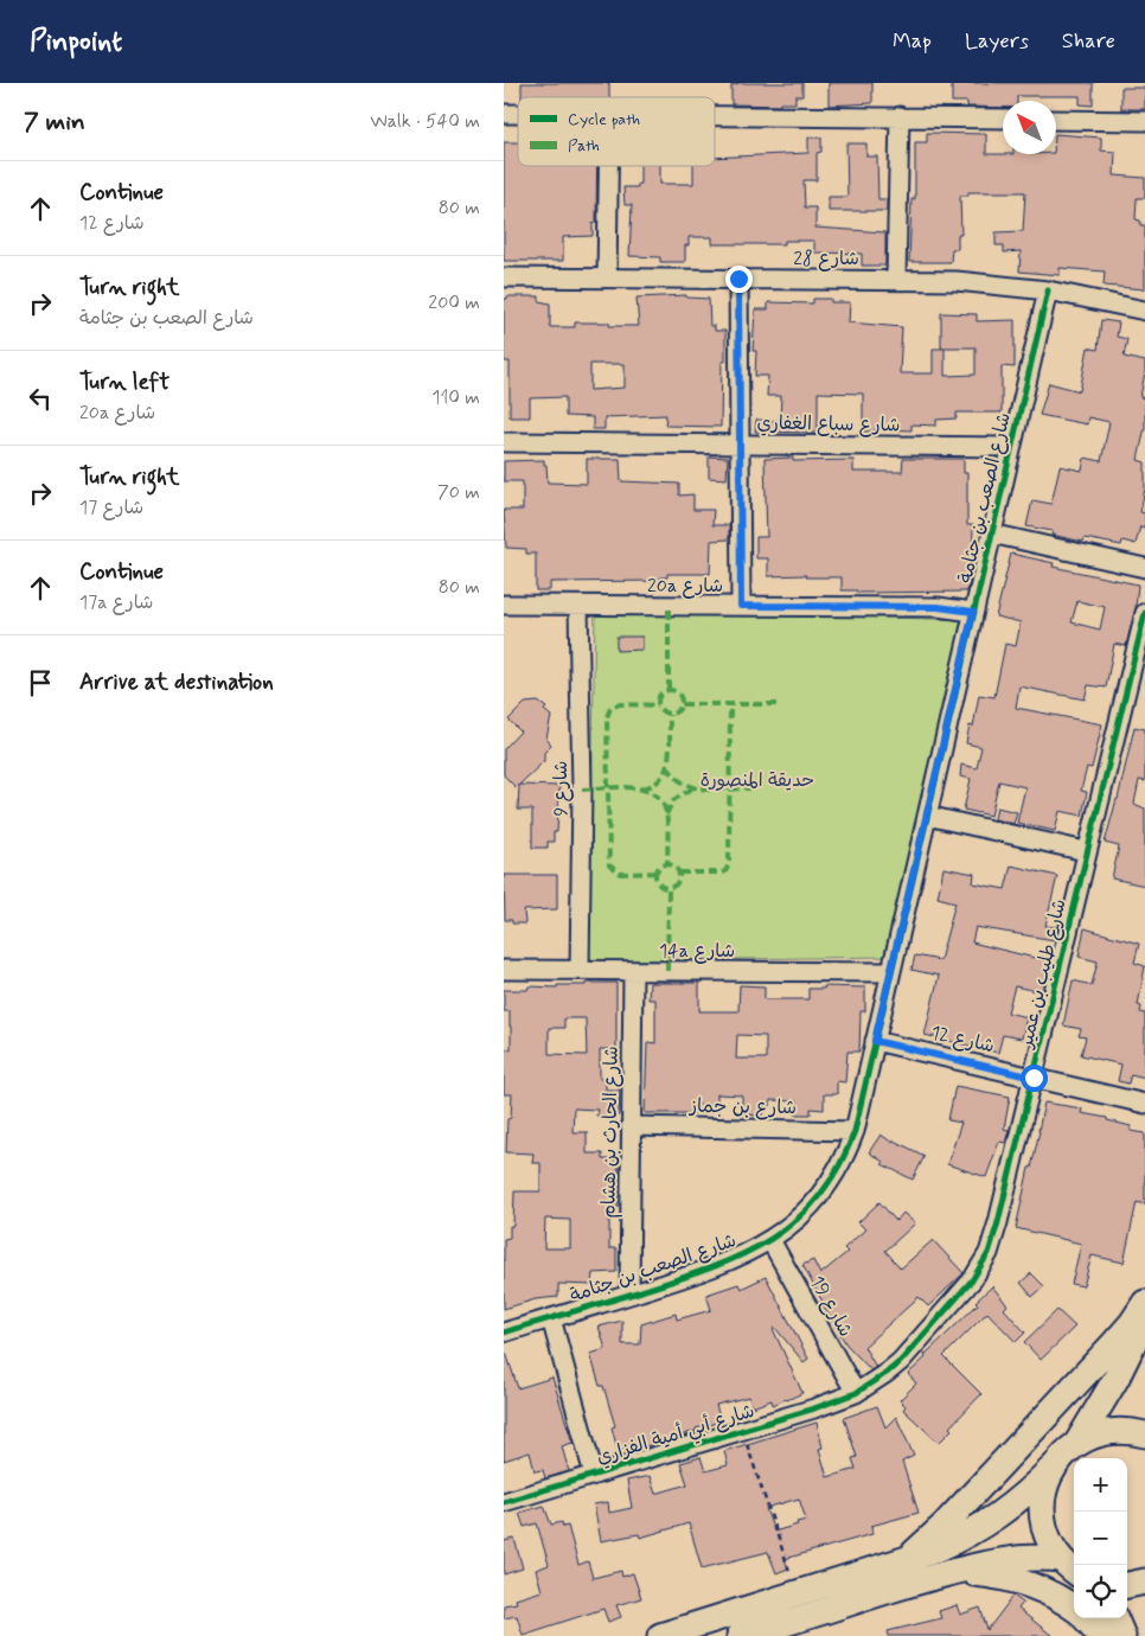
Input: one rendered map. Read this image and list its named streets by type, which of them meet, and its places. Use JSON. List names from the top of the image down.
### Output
{
  "streets": {
    "street": [
      "شارع 28",
      "شارع سباع الغفاري",
      "شارع الصعب بن جثامة",
      "20a شارع",
      "شارع 9",
      "14a شارع",
      "شارع طليب بن عمير",
      "شارع 12",
      "شارع بن جماز",
      "شارع الحارث بن هشام",
      "شارع 19",
      "شارع أبي أمية الفزاري"
    ]
  },
  "crossings": [
    ["شارع 28", "شارع الصعب بن جثامة"],
    ["شارع سباع الغفاري", "شارع الصعب بن جثامة"],
    ["شارع الصعب بن جثامة", "20a شارع"],
    ["شارع الصعب بن جثامة", "14a شارع"],
    ["شارع الصعب بن جثامة", "شارع 12"],
    ["شارع الصعب بن جثامة", "شارع بن جماز"],
    ["شارع الصعب بن جثامة", "شارع الحارث بن هشام"],
    ["شارع الصعب بن جثامة", "شارع 19"],
    ["20a شارع", "شارع 9"],
    ["شارع 9", "14a شارع"],
    ["14a شارع", "شارع الحارث بن هشام"],
    ["شارع طليب بن عمير", "شارع 12"],
    ["شارع طليب بن عمير", "شارع 19"],
    ["شارع طليب بن عمير", "شارع أبي أمية الفزاري"],
    ["شارع بن جماز", "شارع الحارث بن هشام"],
    ["شارع 19", "شارع أبي أمية الفزاري"]
  ],
  "parks": ["حديقة المنصورة"],
  "legend": ["Cycle path", "Path"],
  "north": "top left",
  "page": {
    "header": "Pinpoint",
    "nav": ["Map", "Layers", "Share"],
    "heading": ["7 min", "Walk · 540 m"],
    "list": [
      ["Continue", "شارع 12", "80 m"],
      ["Turn right", "شارع الصعب بن جثامة", "200 m"],
      ["Turn left", "20a شارع", "110 m"],
      ["Turn right", "شارع 17", "70 m"],
      ["Continue", "17a شارع", "80 m"],
      "Arrive at destination"
    ],
    "map_buttons": ["+", "−"]
  }
}
